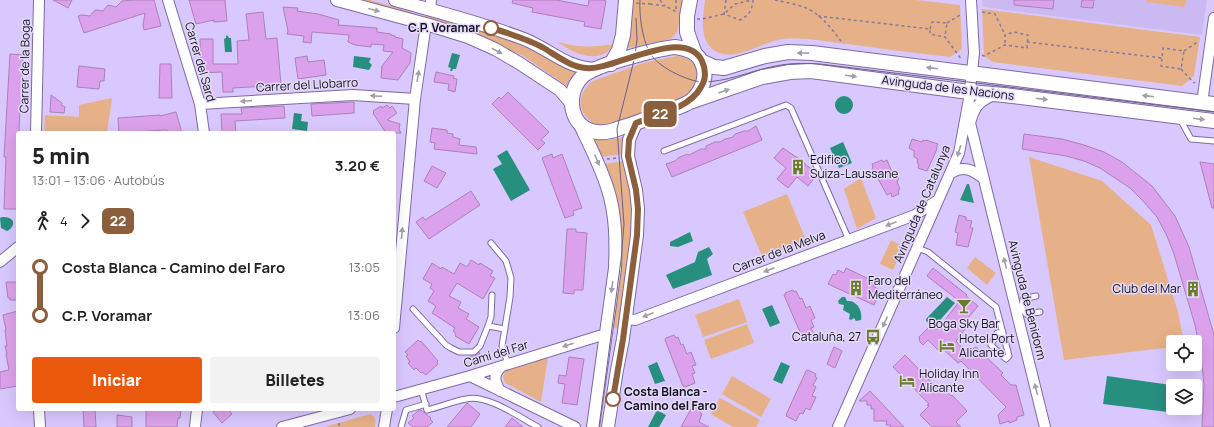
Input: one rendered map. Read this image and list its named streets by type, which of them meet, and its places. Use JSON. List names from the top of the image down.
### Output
{
  "streets": {
    "main road": ["Avinguda de les Nacions"],
    "street": [
      "Carrer del Sard",
      "Carrer de la Boga",
      "Carrer del Llobarro",
      "Avinguda de Catalunya",
      "Carrer de la Melva",
      "Avinguda de Benidorm",
      "Camí del Far"
    ]
  },
  "crossings": [
    ["Carrer del Sard", "Carrer del Llobarro"],
    ["Avinguda de les Nacions", "Avinguda de Catalunya"],
    ["Avinguda de les Nacions", "Avinguda de Benidorm"],
    ["Avinguda de Catalunya", "Carrer de la Melva"],
    ["Avinguda de Catalunya", "Avinguda de Benidorm"]
  ],
  "one_way": [
    "Avinguda de Catalunya",
    "Carrer de la Melva",
    "Avinguda de Benidorm",
    "Camí del Far"
  ],
  "places": {
    "other": ["C.P. Voramar", "Costa Blanca - Camino del Faro"],
    "building": ["Edifico Suiza-Laussane", "Faro del Mediterráneo", "Club del Mar"],
    "bar": ["Boga Sky Bar"],
    "bus stop": ["Cataluña, 27"],
    "hotel": ["Hotel Port Alicante", "Holiday Inn Alicante"]
  },
  "lines": ["bus line 22"],
  "page": {
    "on_map": "22",
    "heading": ["5 min", "13:01 – 13:06 · Autobús", "3.20 €"],
    "legs": ["4", "22"],
    "list": [
      {
        "name": "Costa Blanca - Camino del Faro",
        "value": "13:05"
      },
      {
        "name": "C.P. Voramar",
        "value": "13:06"
      }
    ],
    "buttons": ["Iniciar", "Billetes"]
  }
}
